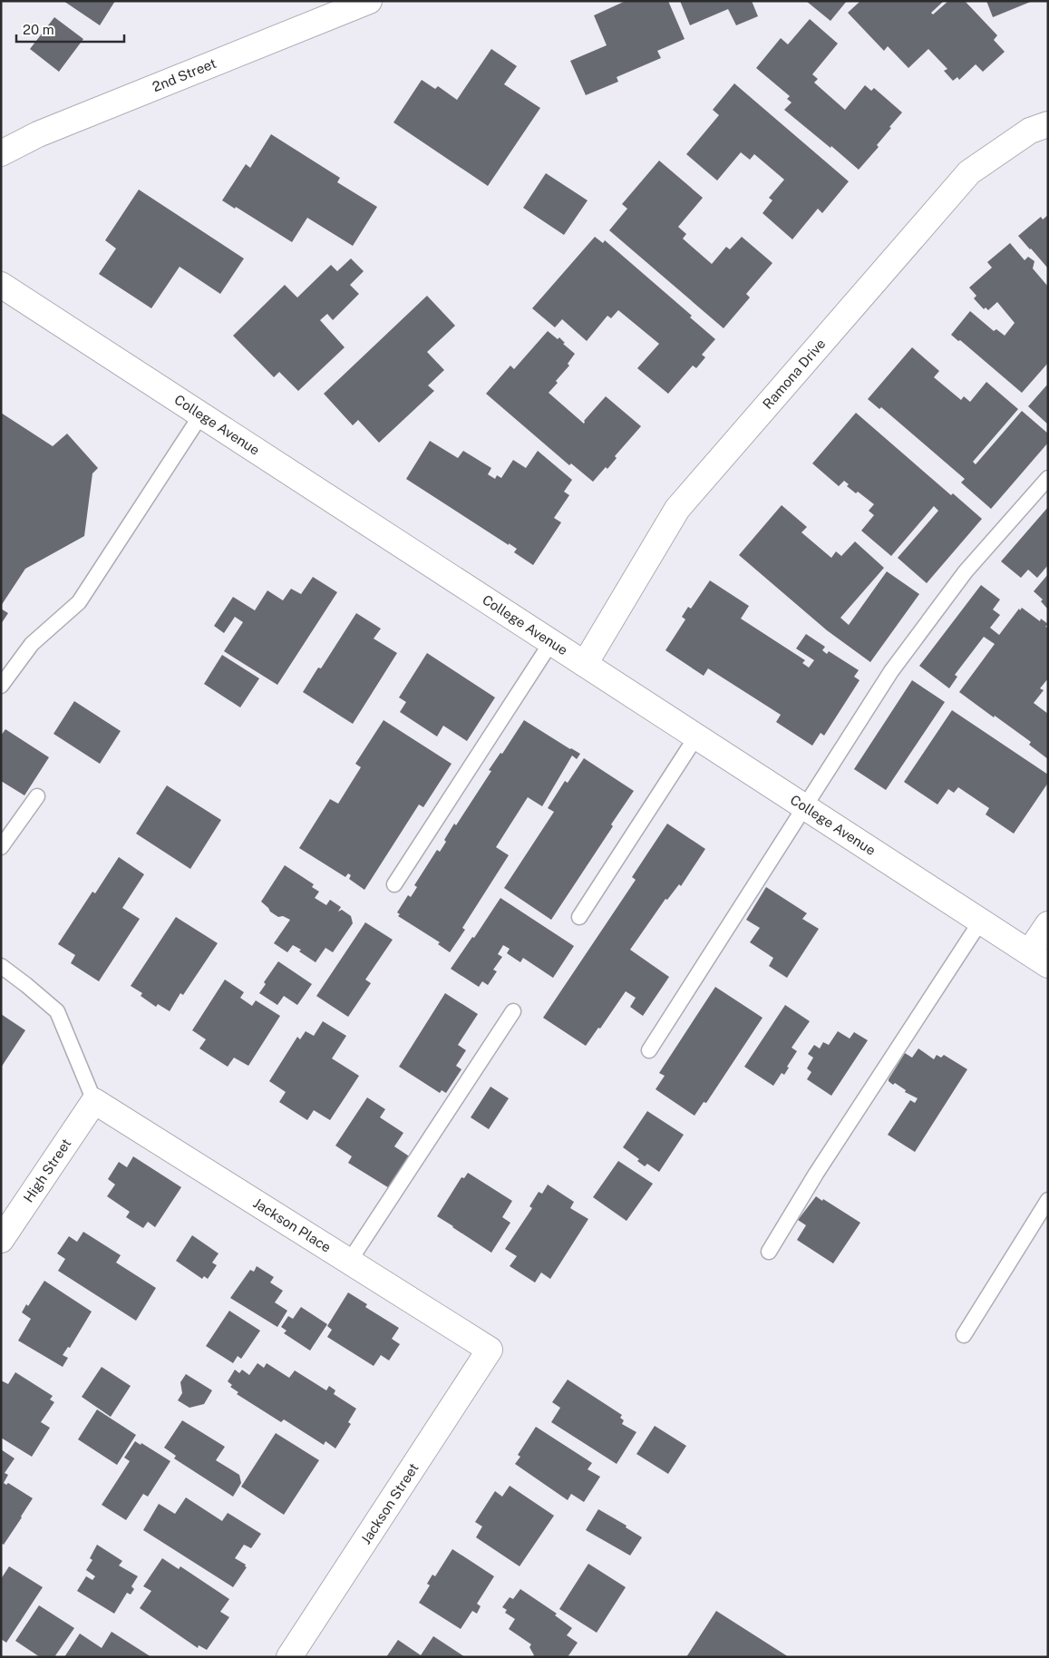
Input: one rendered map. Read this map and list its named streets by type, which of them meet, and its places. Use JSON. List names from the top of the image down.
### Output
{
  "streets": {
    "street": [
      "2nd Street",
      "Ramona Drive",
      "College Avenue",
      "High Street",
      "Jackson Place",
      "Jackson Street"
    ]
  },
  "crossings": [
    ["Ramona Drive", "College Avenue"],
    ["High Street", "Jackson Place"],
    ["Jackson Place", "Jackson Street"]
  ],
  "scale_bar": "20 m"
}
